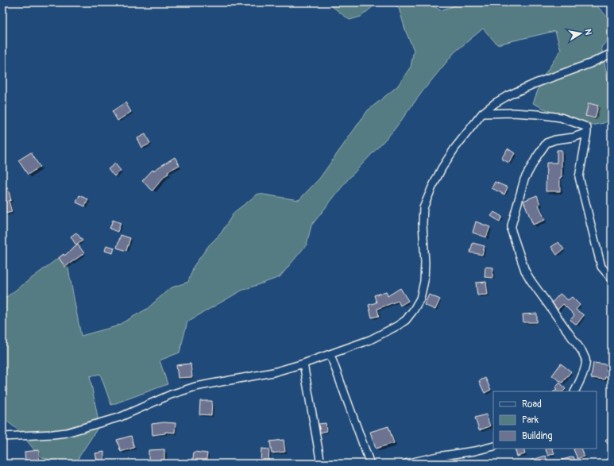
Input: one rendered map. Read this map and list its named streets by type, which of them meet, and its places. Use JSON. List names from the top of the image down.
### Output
{
  "legend": ["Road", "Park", "Building"],
  "north": "right"
}
